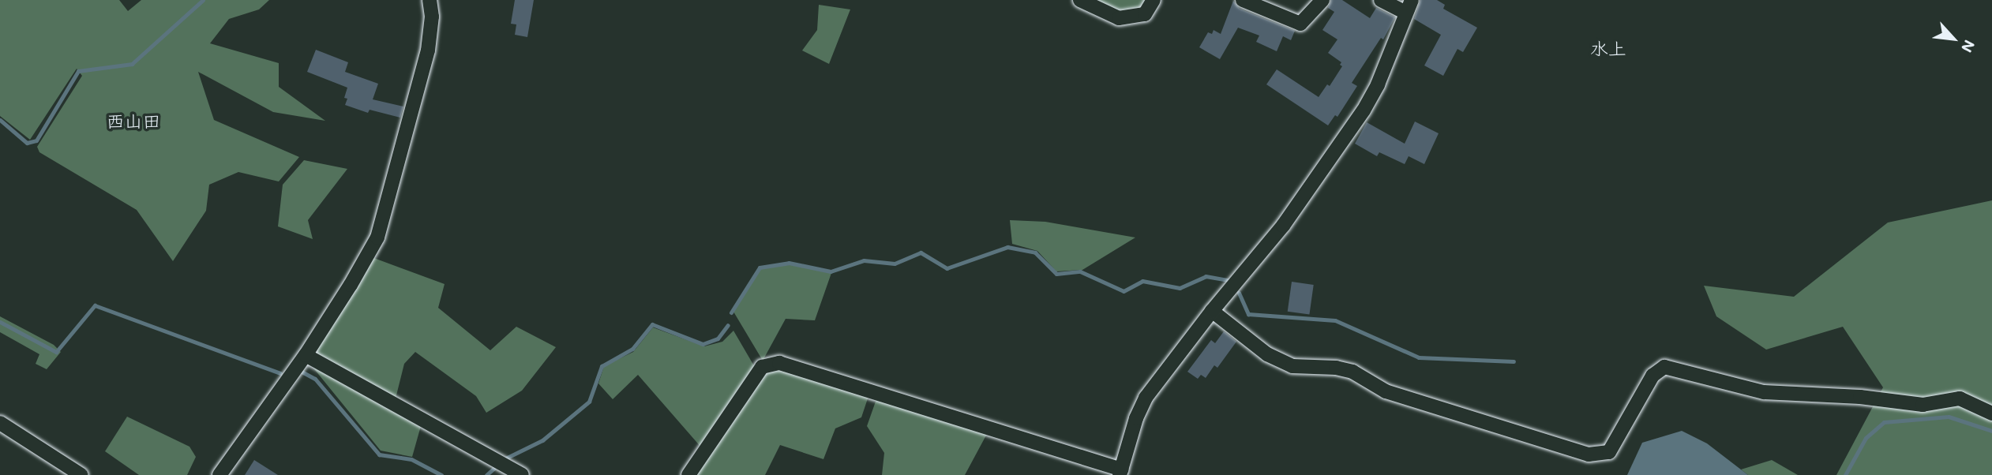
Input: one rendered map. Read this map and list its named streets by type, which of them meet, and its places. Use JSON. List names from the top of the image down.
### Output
{
  "districts": ["水上", "西山田"],
  "north": "bottom right"
}
